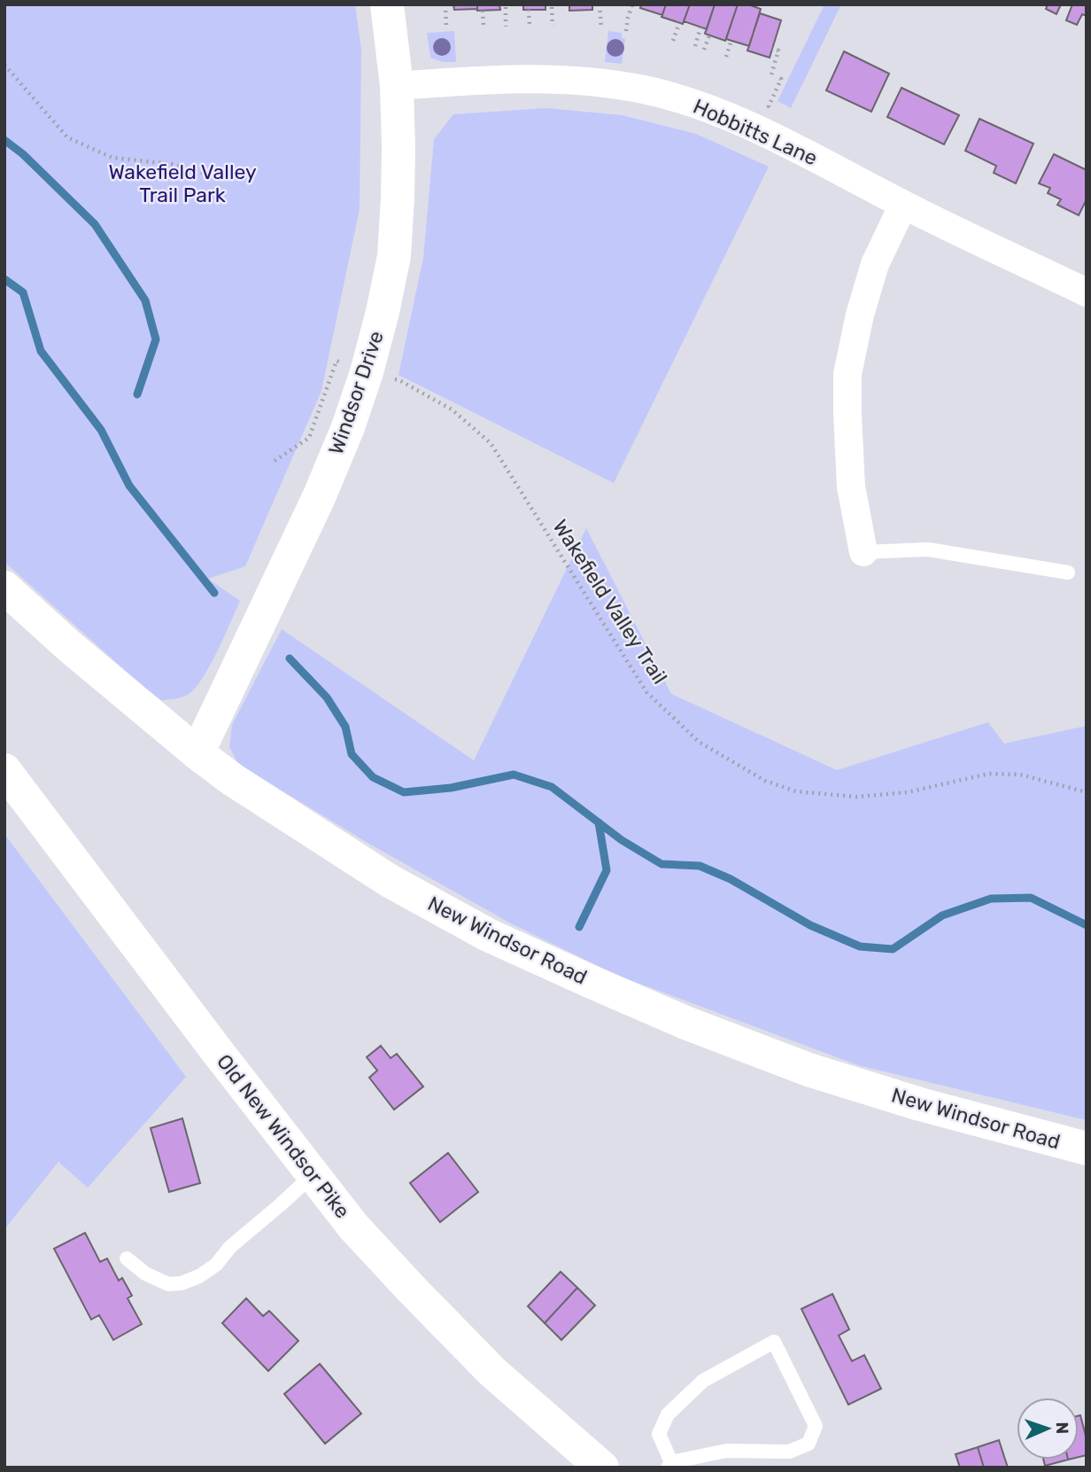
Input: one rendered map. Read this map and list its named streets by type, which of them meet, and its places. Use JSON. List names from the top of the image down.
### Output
{
  "streets": {
    "street": [
      "Hobbitts Lane",
      "Windsor Drive",
      "New Windsor Road",
      "Old New Windsor Pike"
    ],
    "path": ["Wakefield Valley Trail"]
  },
  "crossings": [
    ["Hobbitts Lane", "Windsor Drive"],
    ["Windsor Drive", "Wakefield Valley Trail"],
    ["Windsor Drive", "New Windsor Road"]
  ],
  "parks": ["Wakefield Valley Trail Park"],
  "north": "right"
}
